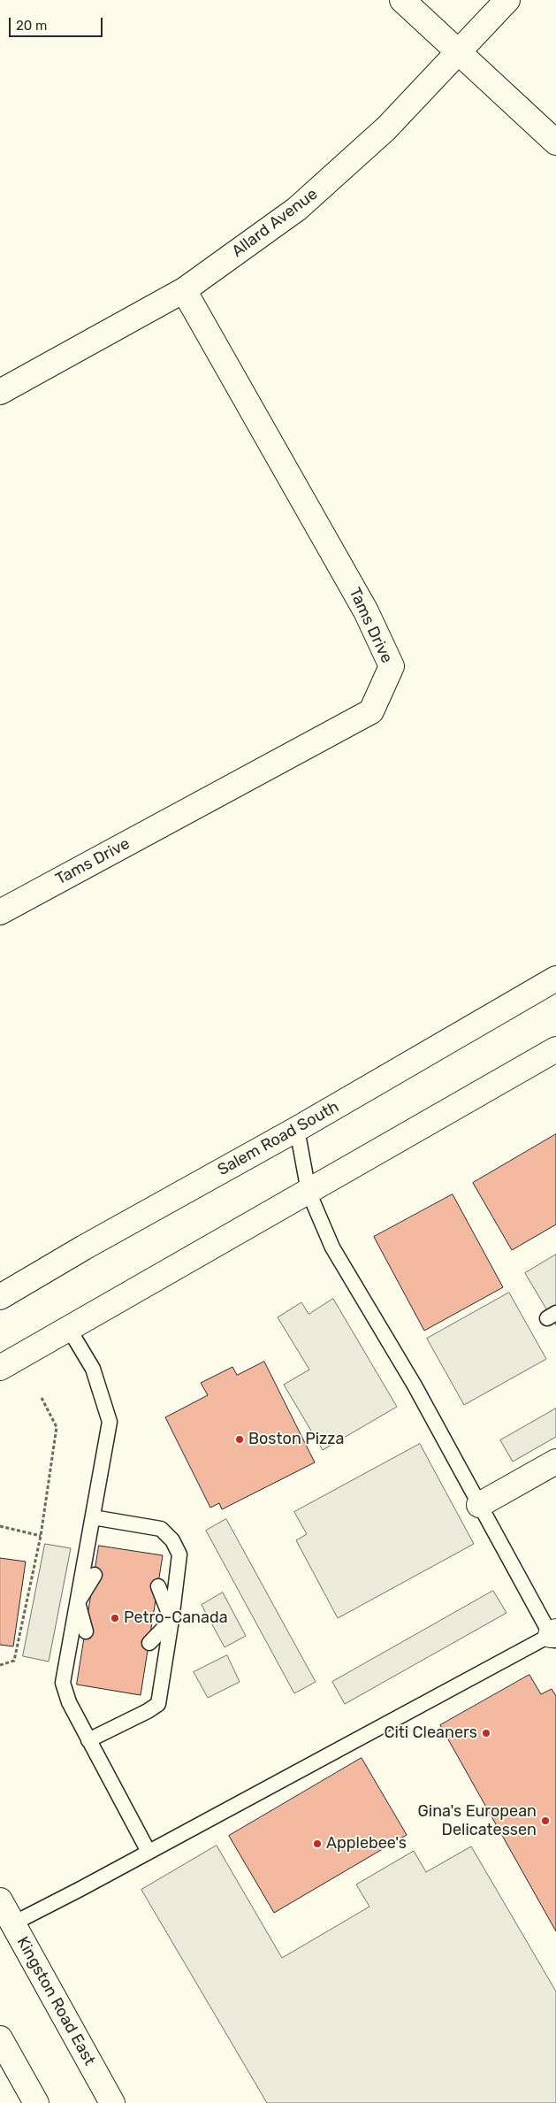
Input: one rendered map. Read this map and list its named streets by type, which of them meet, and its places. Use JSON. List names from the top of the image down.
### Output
{
  "streets": {
    "street": [
      "Allard Avenue",
      "Tams Drive",
      "Salem Road South",
      "Kingston Road East"
    ]
  },
  "crossings": [
    ["Allard Avenue", "Tams Drive"]
  ],
  "places": [
    "Boston Pizza",
    "Petro-Canada",
    "Citi Cleaners",
    "Gina's European Delicatessen",
    "Applebee's"
  ],
  "scale_bar": "20 m"
}
